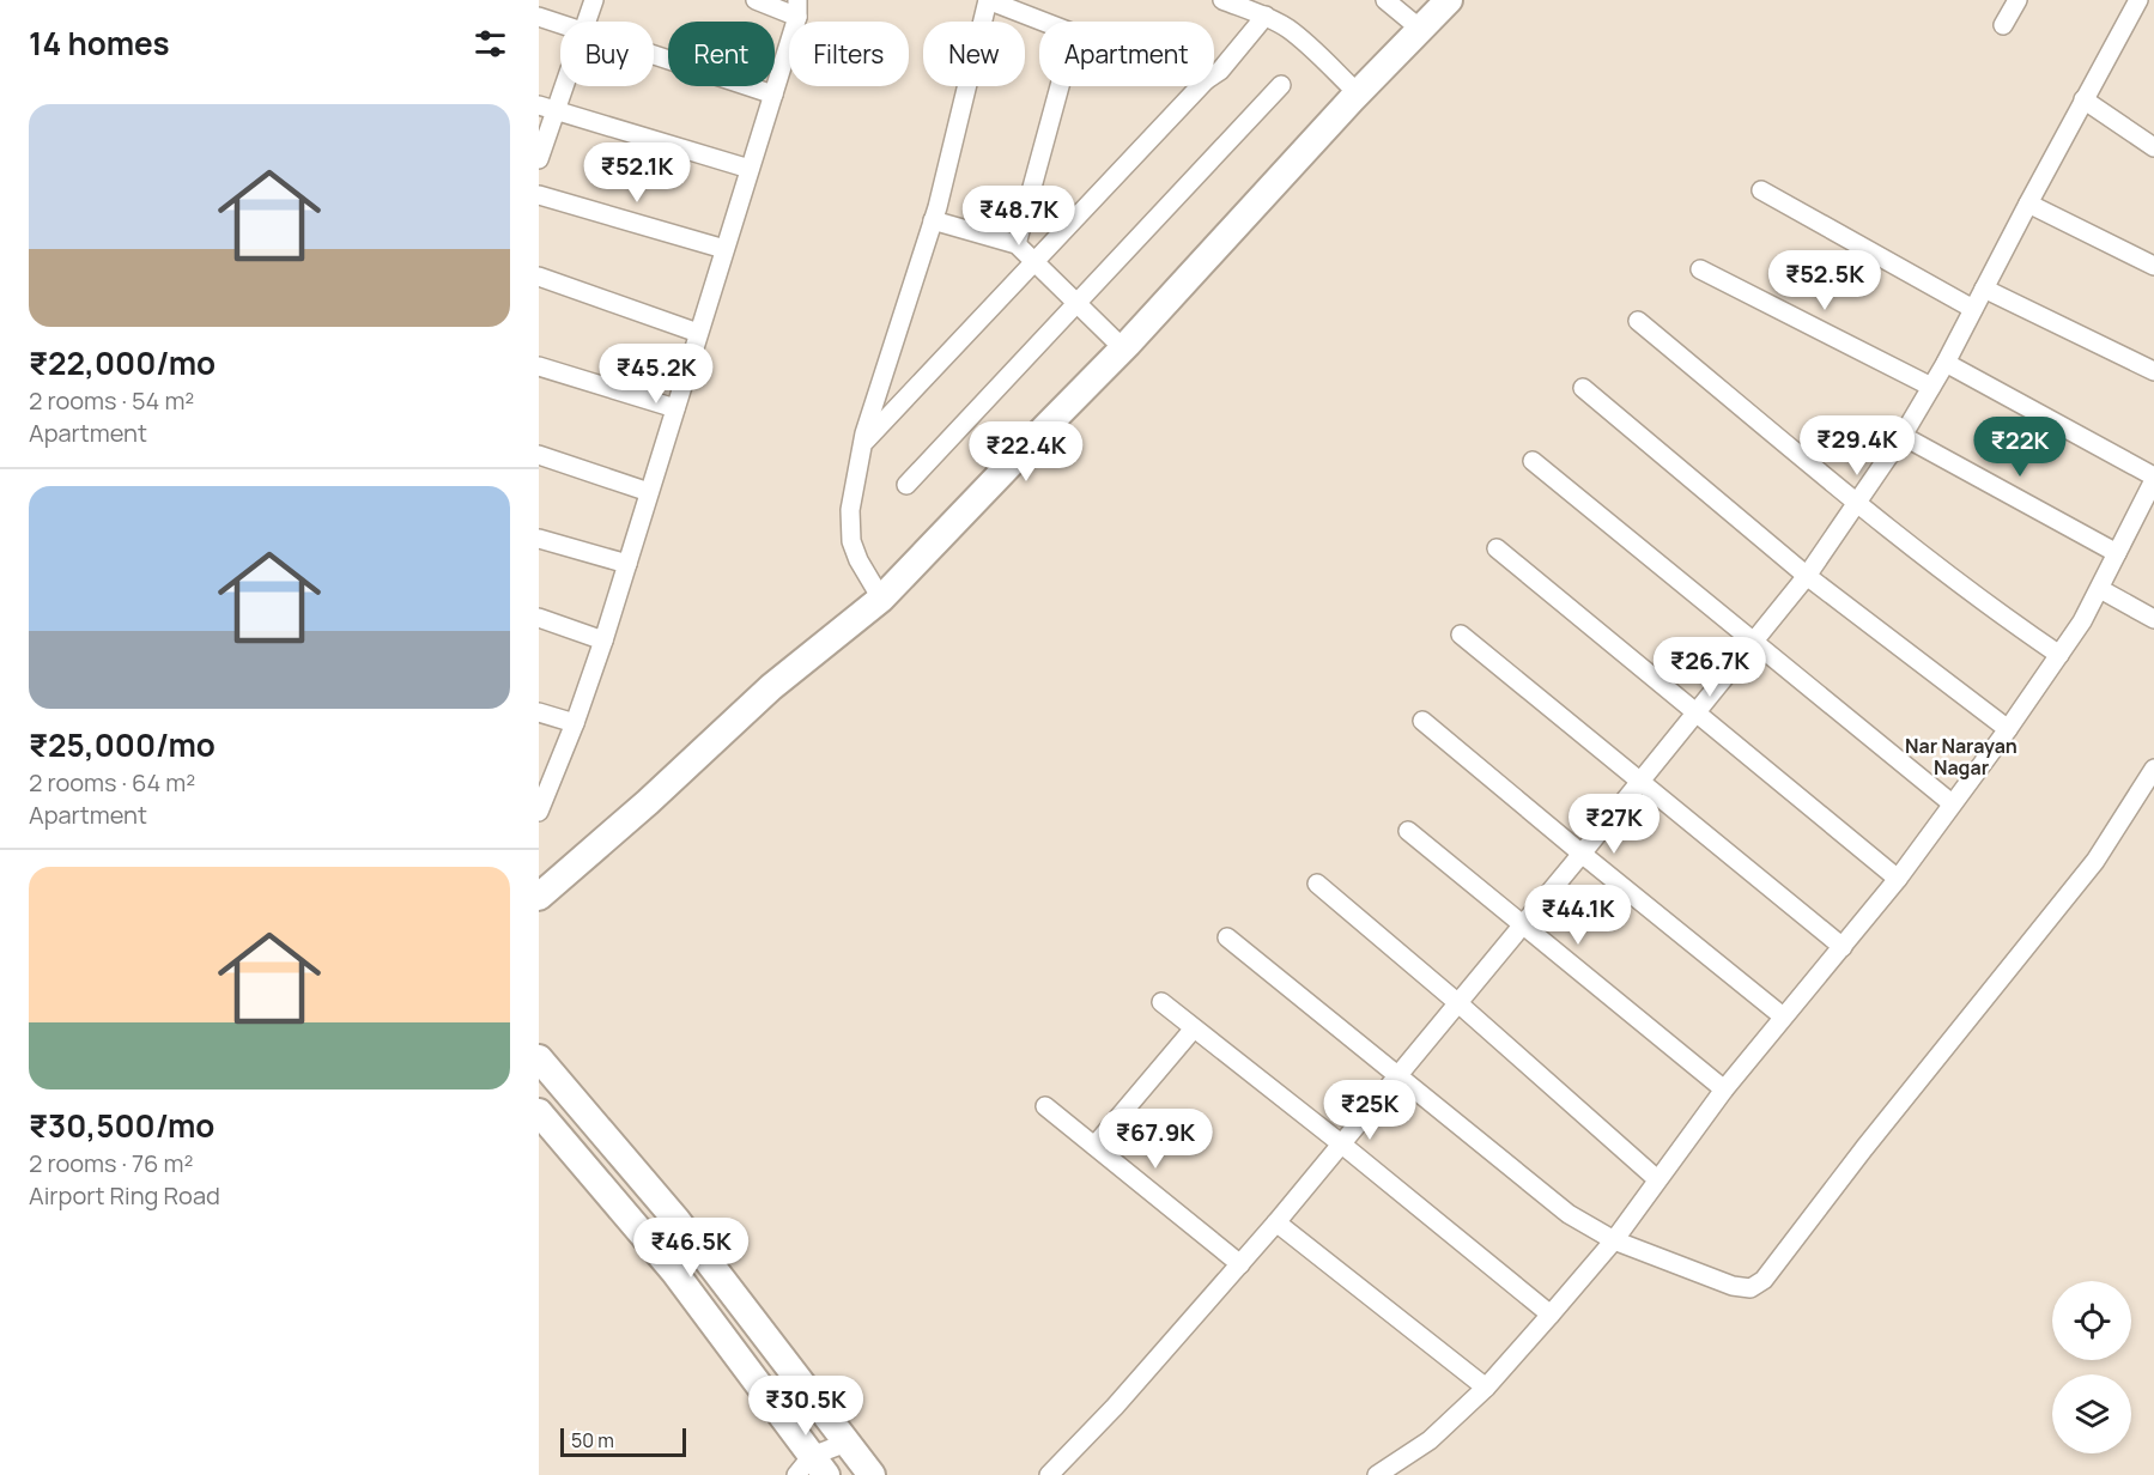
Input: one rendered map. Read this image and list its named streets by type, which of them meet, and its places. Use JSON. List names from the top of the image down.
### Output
{
  "districts": ["Nar Narayan Nagar"],
  "scale_bar": "50 m",
  "page": {
    "heading": "14 homes",
    "chip": [
      "Buy",
      "Rent",
      "Filters",
      "New",
      "Apartment"
    ],
    "list": [
      {
        "name": "₹22,000/mo",
        "note": "2 rooms · 54 m² · Apartment"
      },
      {
        "name": "₹25,000/mo",
        "note": "2 rooms · 64 m² · Apartment"
      },
      {
        "name": "₹30,500/mo",
        "note": "2 rooms · 76 m² · Airport Ring Road"
      }
    ],
    "price": [
      "₹52.1K",
      "₹48.7K",
      "₹52.5K",
      "₹45.2K",
      "₹29.4K",
      "₹22K",
      "₹22.4K",
      "₹26.7K",
      "₹27K",
      "₹44.1K",
      "₹25K",
      "₹67.9K",
      "₹46.5K",
      "₹30.5K"
    ],
    "scale": "50 m"
  }
}
